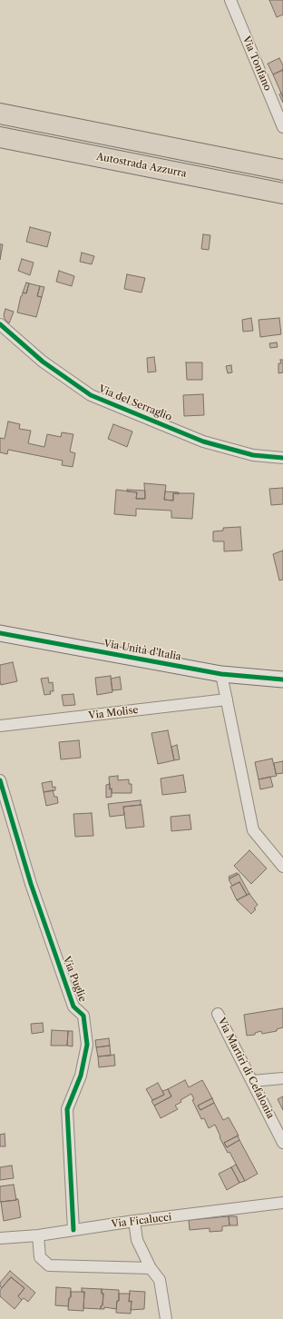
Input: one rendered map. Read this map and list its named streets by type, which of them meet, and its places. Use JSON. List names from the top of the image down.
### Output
{
  "streets": {
    "highway": ["Autostrada Azzurra"],
    "main road": ["Via Unità d'Italia"],
    "street": [
      "Via Tonfano",
      "Via del Serraglio",
      "Via Molise",
      "Via Puglie",
      "Via Martiri di Cefalonia",
      "Via Ficalucci"
    ]
  },
  "crossings": [
    ["Via Puglie", "Via Ficalucci"]
  ]
}
